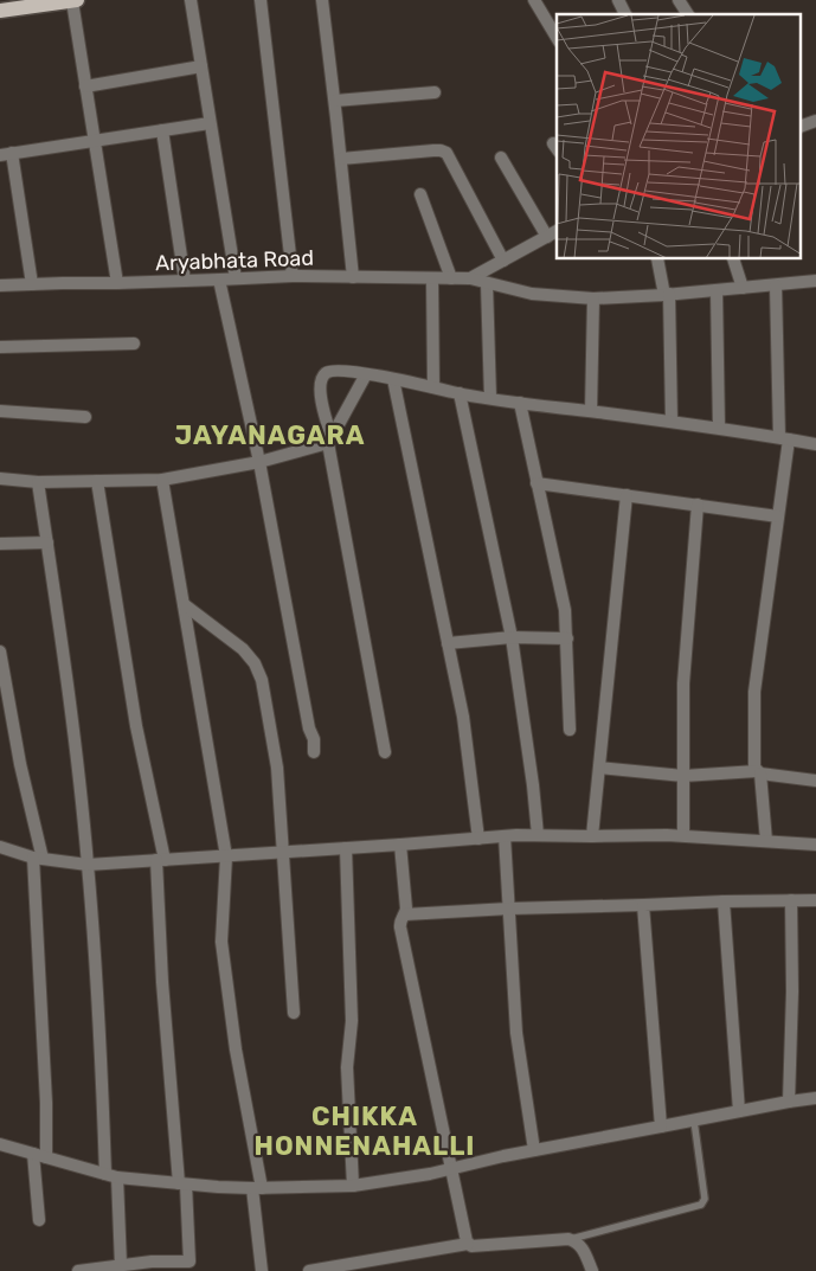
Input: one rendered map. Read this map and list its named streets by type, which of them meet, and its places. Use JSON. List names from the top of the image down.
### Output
{
  "streets": {
    "street": ["Aryabhata Road"]
  },
  "districts": ["JAYANAGARA", "CHIKKA HONNENAHALLI"]
}
